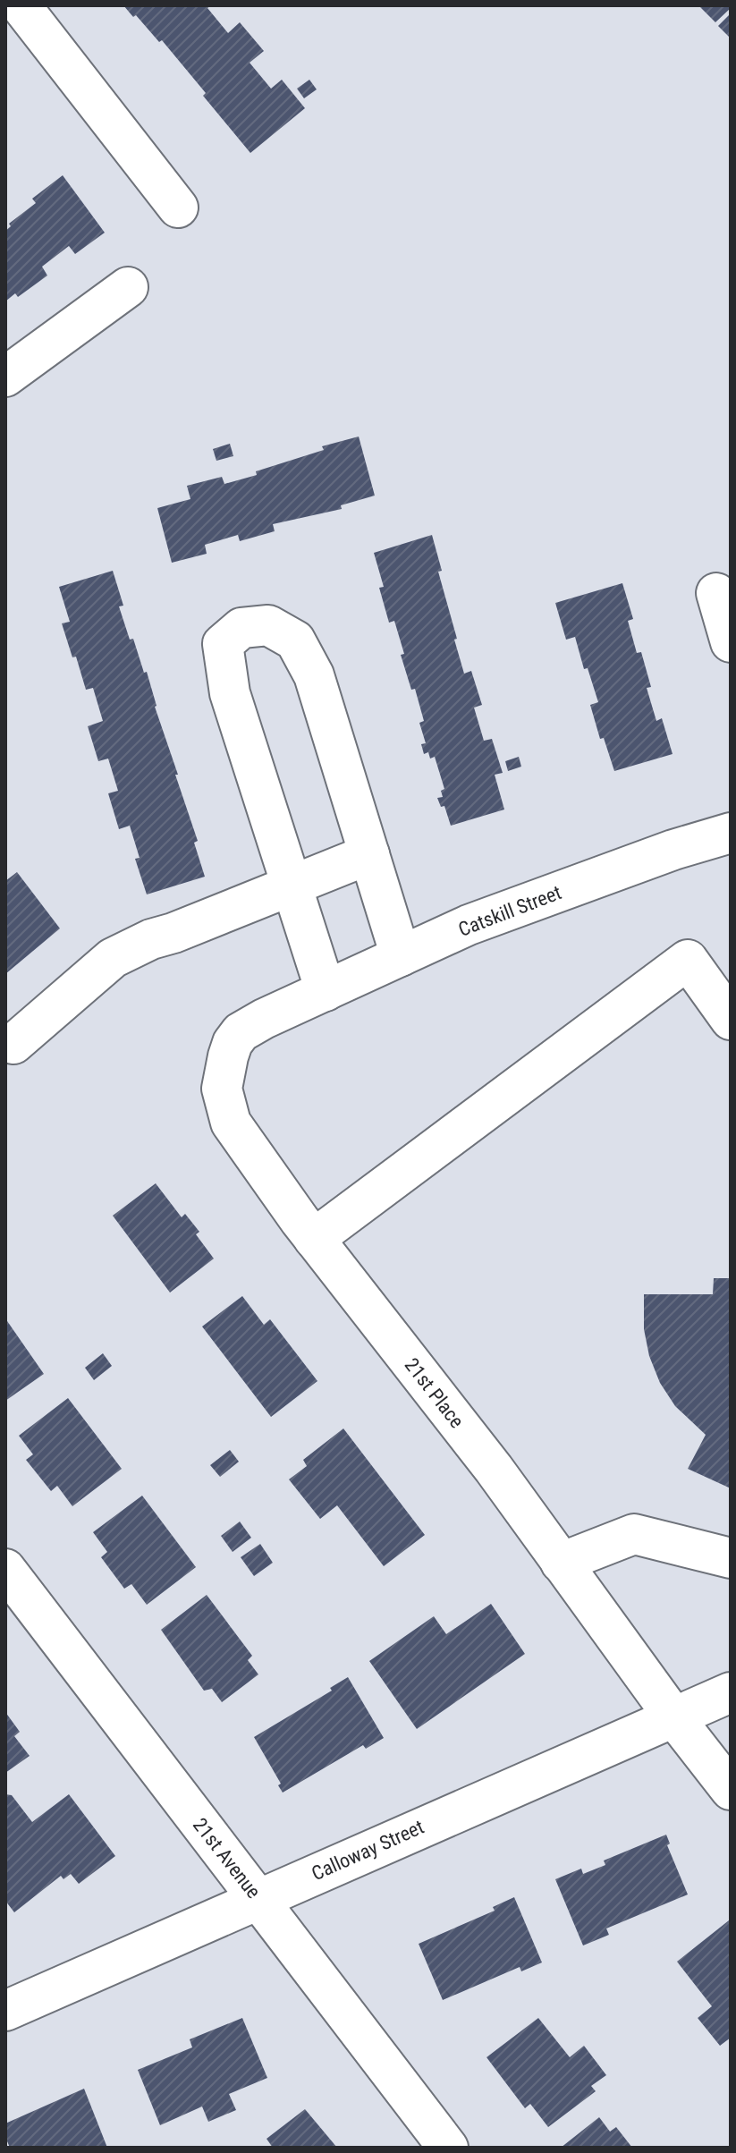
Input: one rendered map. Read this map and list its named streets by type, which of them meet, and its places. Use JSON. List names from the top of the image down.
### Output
{
  "streets": {
    "street": [
      "Catskill Street",
      "21st Place",
      "Calloway Street",
      "21st Avenue"
    ]
  },
  "crossings": [
    ["Catskill Street", "21st Place"],
    ["21st Place", "Calloway Street"],
    ["Calloway Street", "21st Avenue"]
  ]
}
